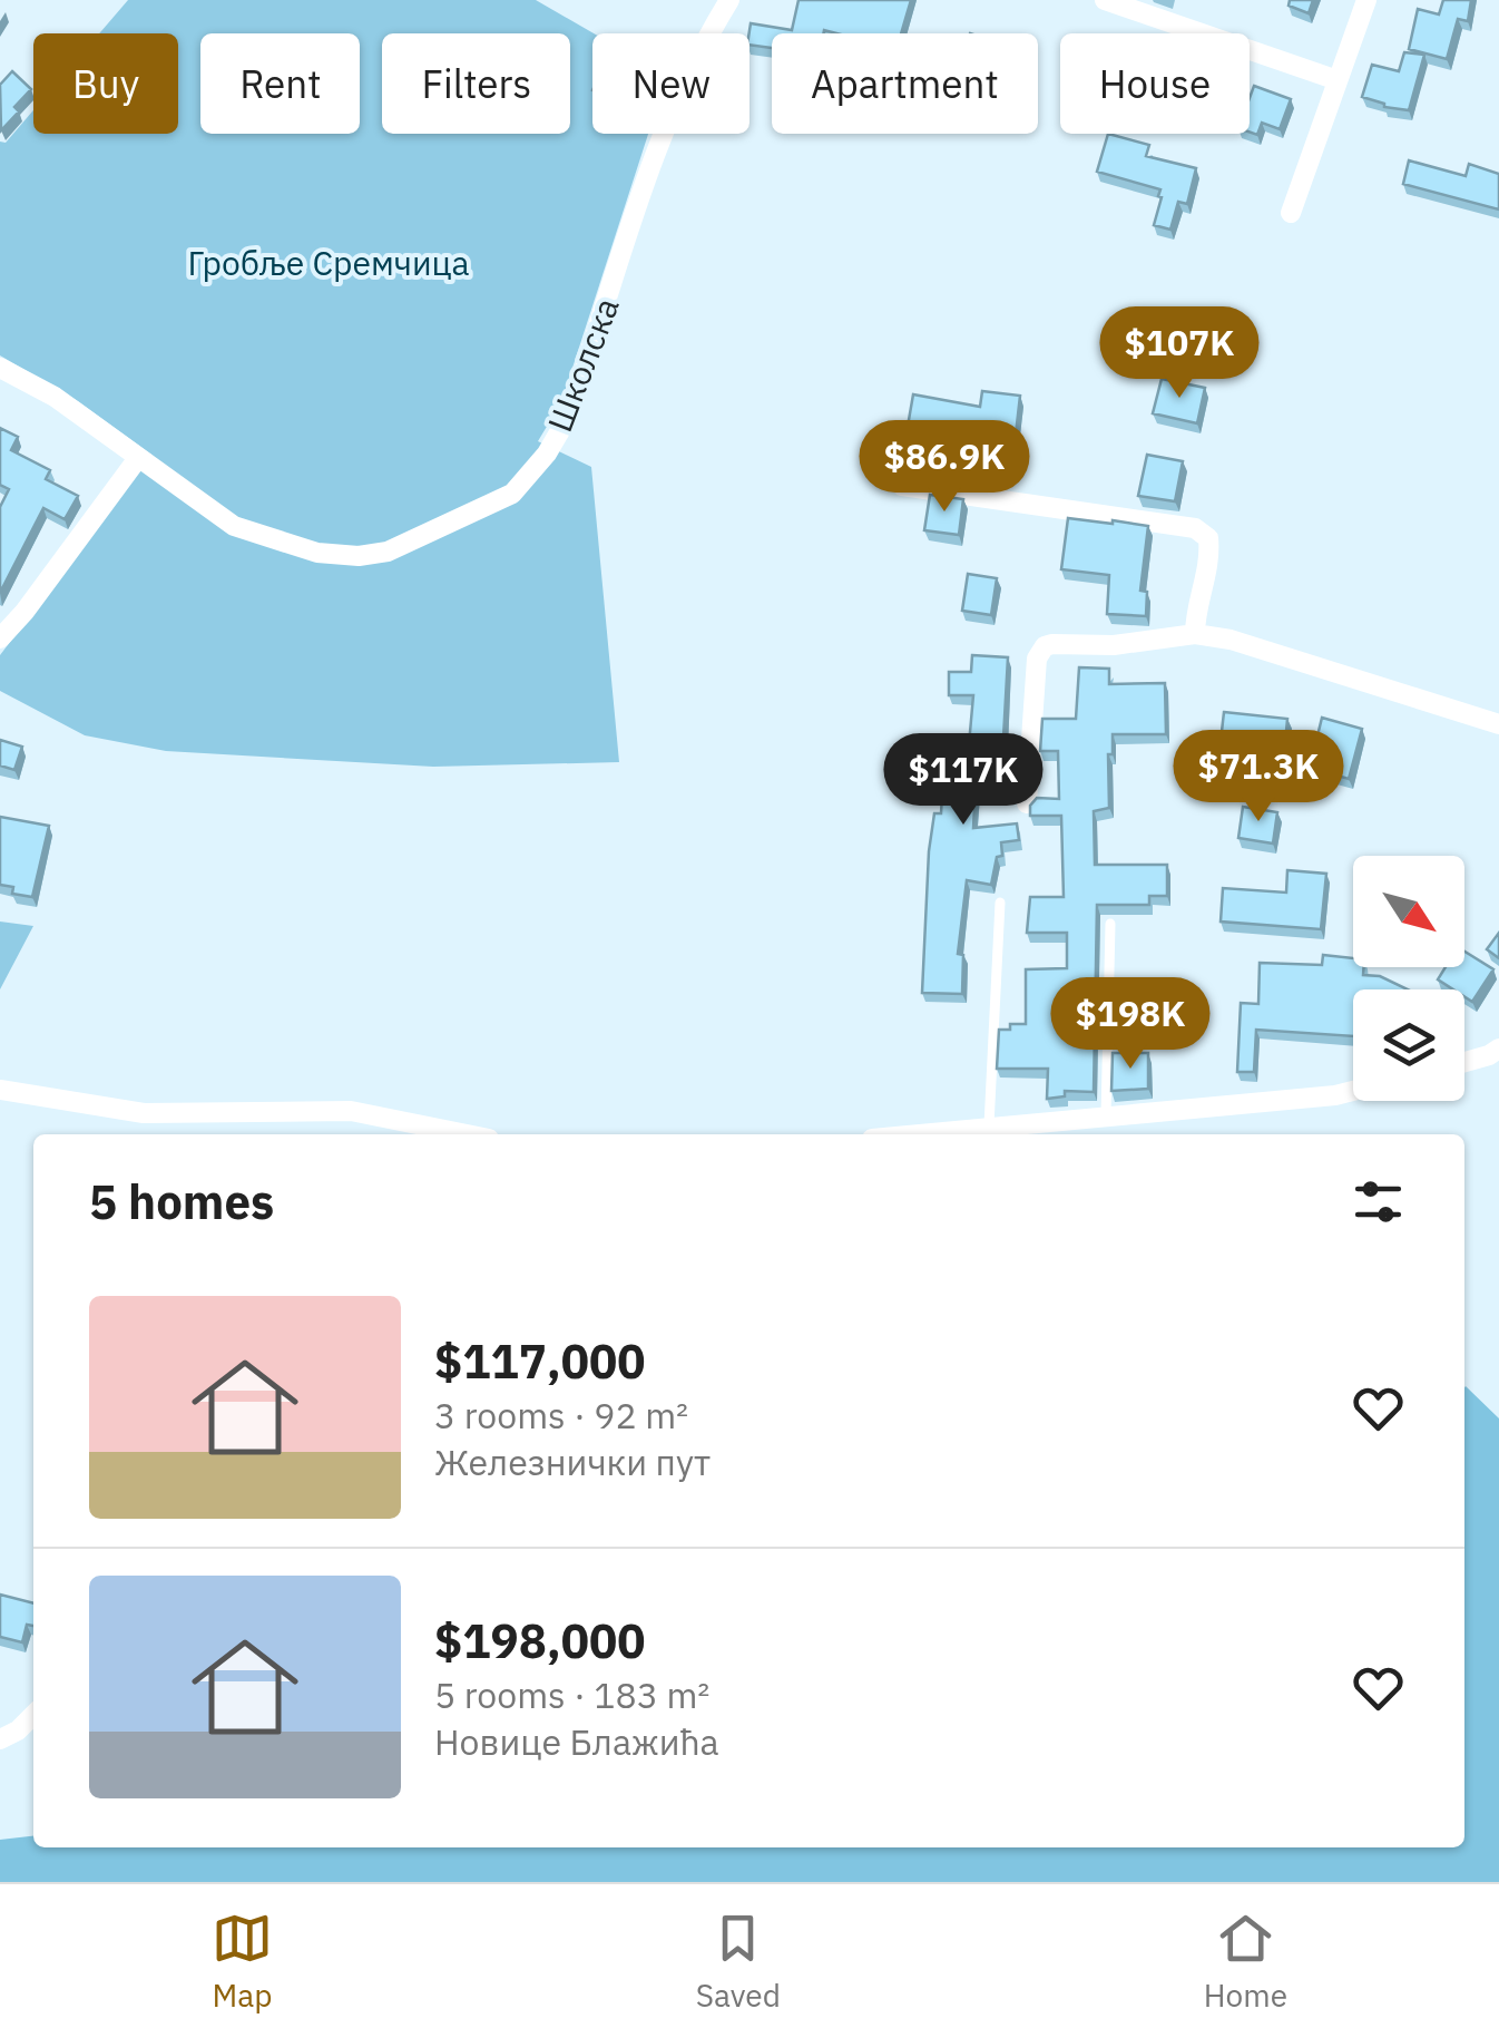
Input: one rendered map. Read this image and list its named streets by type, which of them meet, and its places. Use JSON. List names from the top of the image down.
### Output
{
  "streets": {
    "street": ["Школска"]
  },
  "parks": ["Гробље Сремчица"],
  "north": "bottom right",
  "page": {
    "chip": [
      "Buy",
      "Rent",
      "Filters",
      "New",
      "Apartment",
      "House"
    ],
    "price": [
      "$107K",
      "$86.9K",
      "$71.3K",
      "$117K",
      "$198K"
    ],
    "heading": "5 homes",
    "list": [
      {
        "name": "$117,000",
        "note": "3 rooms · 92 m² · Железнички пут"
      },
      {
        "name": "$198,000",
        "note": "5 rooms · 183 m² · Новице Блажића"
      }
    ],
    "tabs": ["Map", "Saved", "Home"]
  }
}
